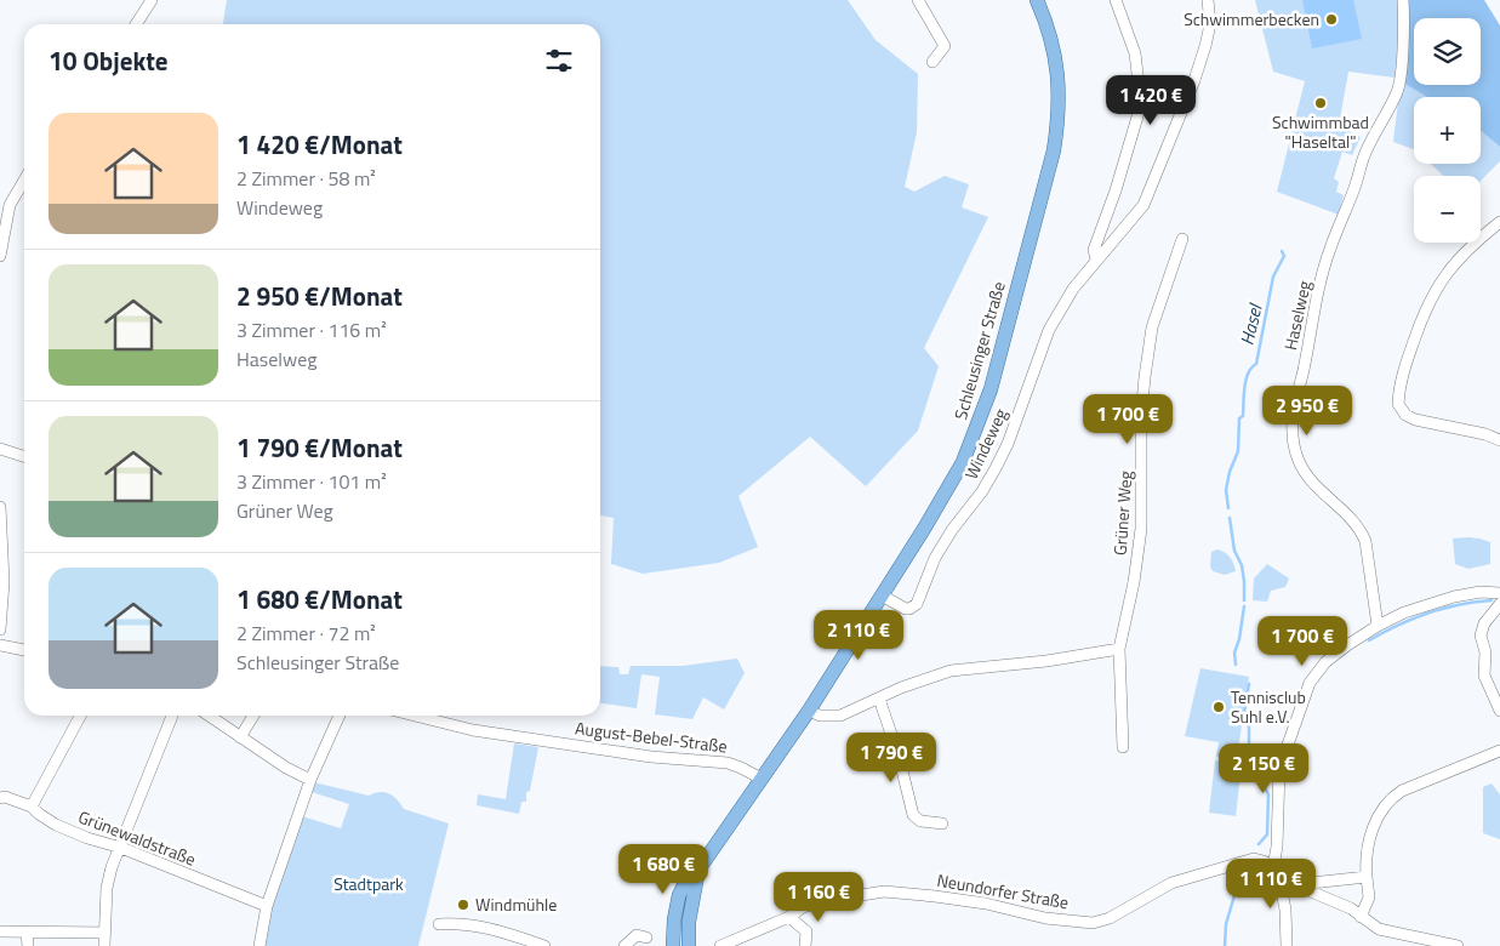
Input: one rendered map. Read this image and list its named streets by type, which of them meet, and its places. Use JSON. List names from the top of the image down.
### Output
{
  "streets": {
    "main road": ["Schleusinger Straße"],
    "street": [
      "Haselweg",
      "Windeweg",
      "Grüner Weg",
      "August-Bebel-Straße",
      "Grünewaldstraße",
      "Neundorfer Straße"
    ]
  },
  "crossings": [
    ["Schleusinger Straße", "Windeweg"],
    ["Schleusinger Straße", "August-Bebel-Straße"]
  ],
  "water": ["Hasel"],
  "parks": ["Stadtpark"],
  "places": [
    "Schwimmerbecken",
    "Schwimmbad \"Haseltal\"",
    "Tennisclub Suhl e.V.",
    "Windmühle"
  ],
  "page": {
    "map_buttons": ["+", "−"],
    "heading": "10 Objekte",
    "price": [
      "1 420 €",
      "2 950 €",
      "1 700 €",
      "2 110 €",
      "1 700 €",
      "1 790 €",
      "2 150 €",
      "1 680 €",
      "1 110 €",
      "1 160 €"
    ],
    "list": [
      {
        "name": "1 420 €/Monat",
        "note": "2 Zimmer · 58 m² · Windeweg"
      },
      {
        "name": "2 950 €/Monat",
        "note": "3 Zimmer · 116 m² · Haselweg"
      },
      {
        "name": "1 790 €/Monat",
        "note": "3 Zimmer · 101 m² · Grüner Weg"
      },
      {
        "name": "1 680 €/Monat",
        "note": "2 Zimmer · 72 m² · Schleusinger Straße"
      }
    ]
  }
}
